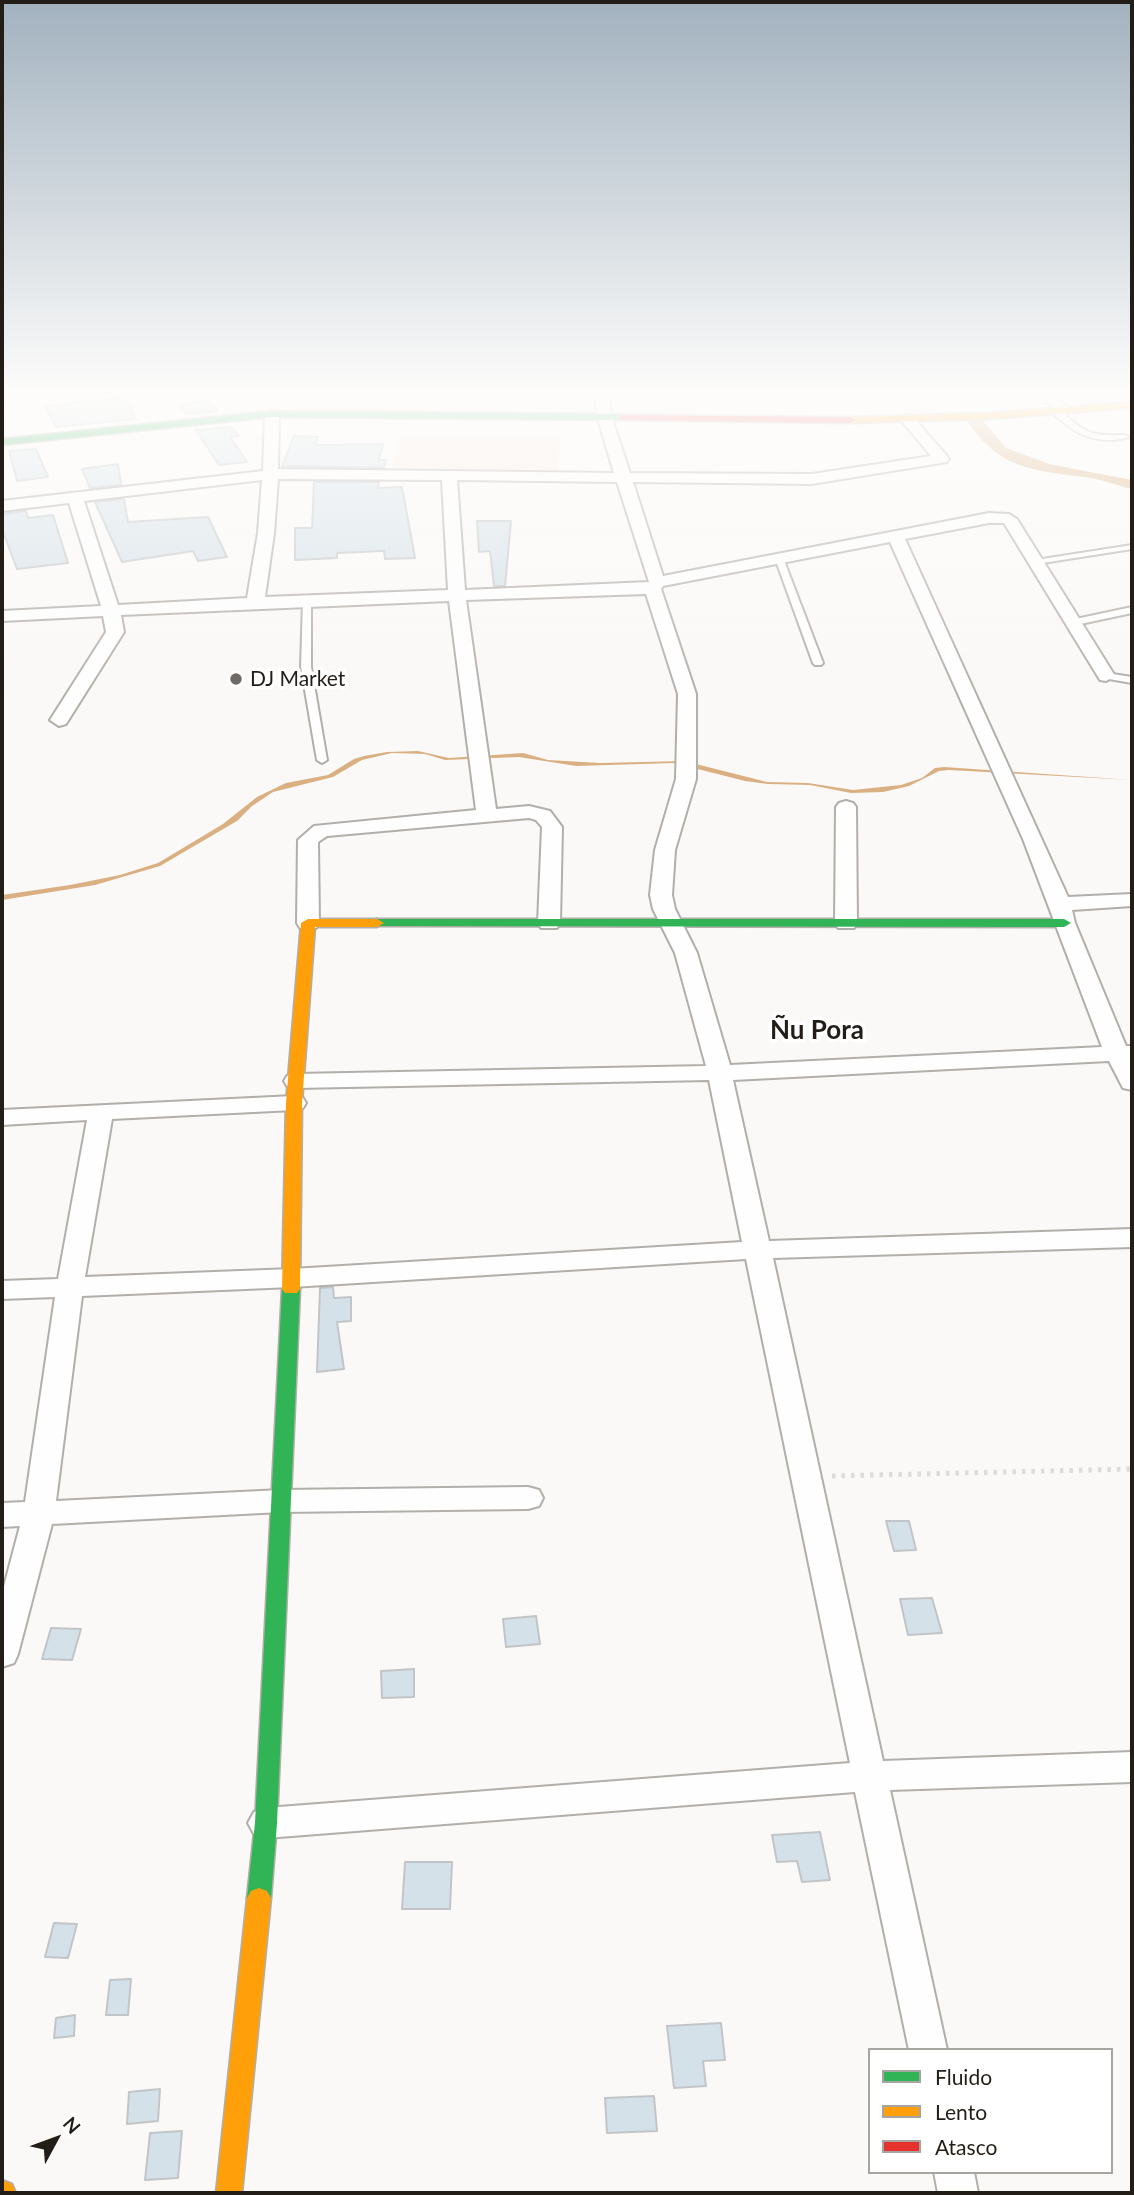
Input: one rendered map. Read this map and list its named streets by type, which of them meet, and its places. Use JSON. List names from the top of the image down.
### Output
{
  "districts": ["Ñu Pora"],
  "places": ["DJ Market"],
  "legend": ["Fluido", "Lento", "Atasco"],
  "north": "top right"
}
